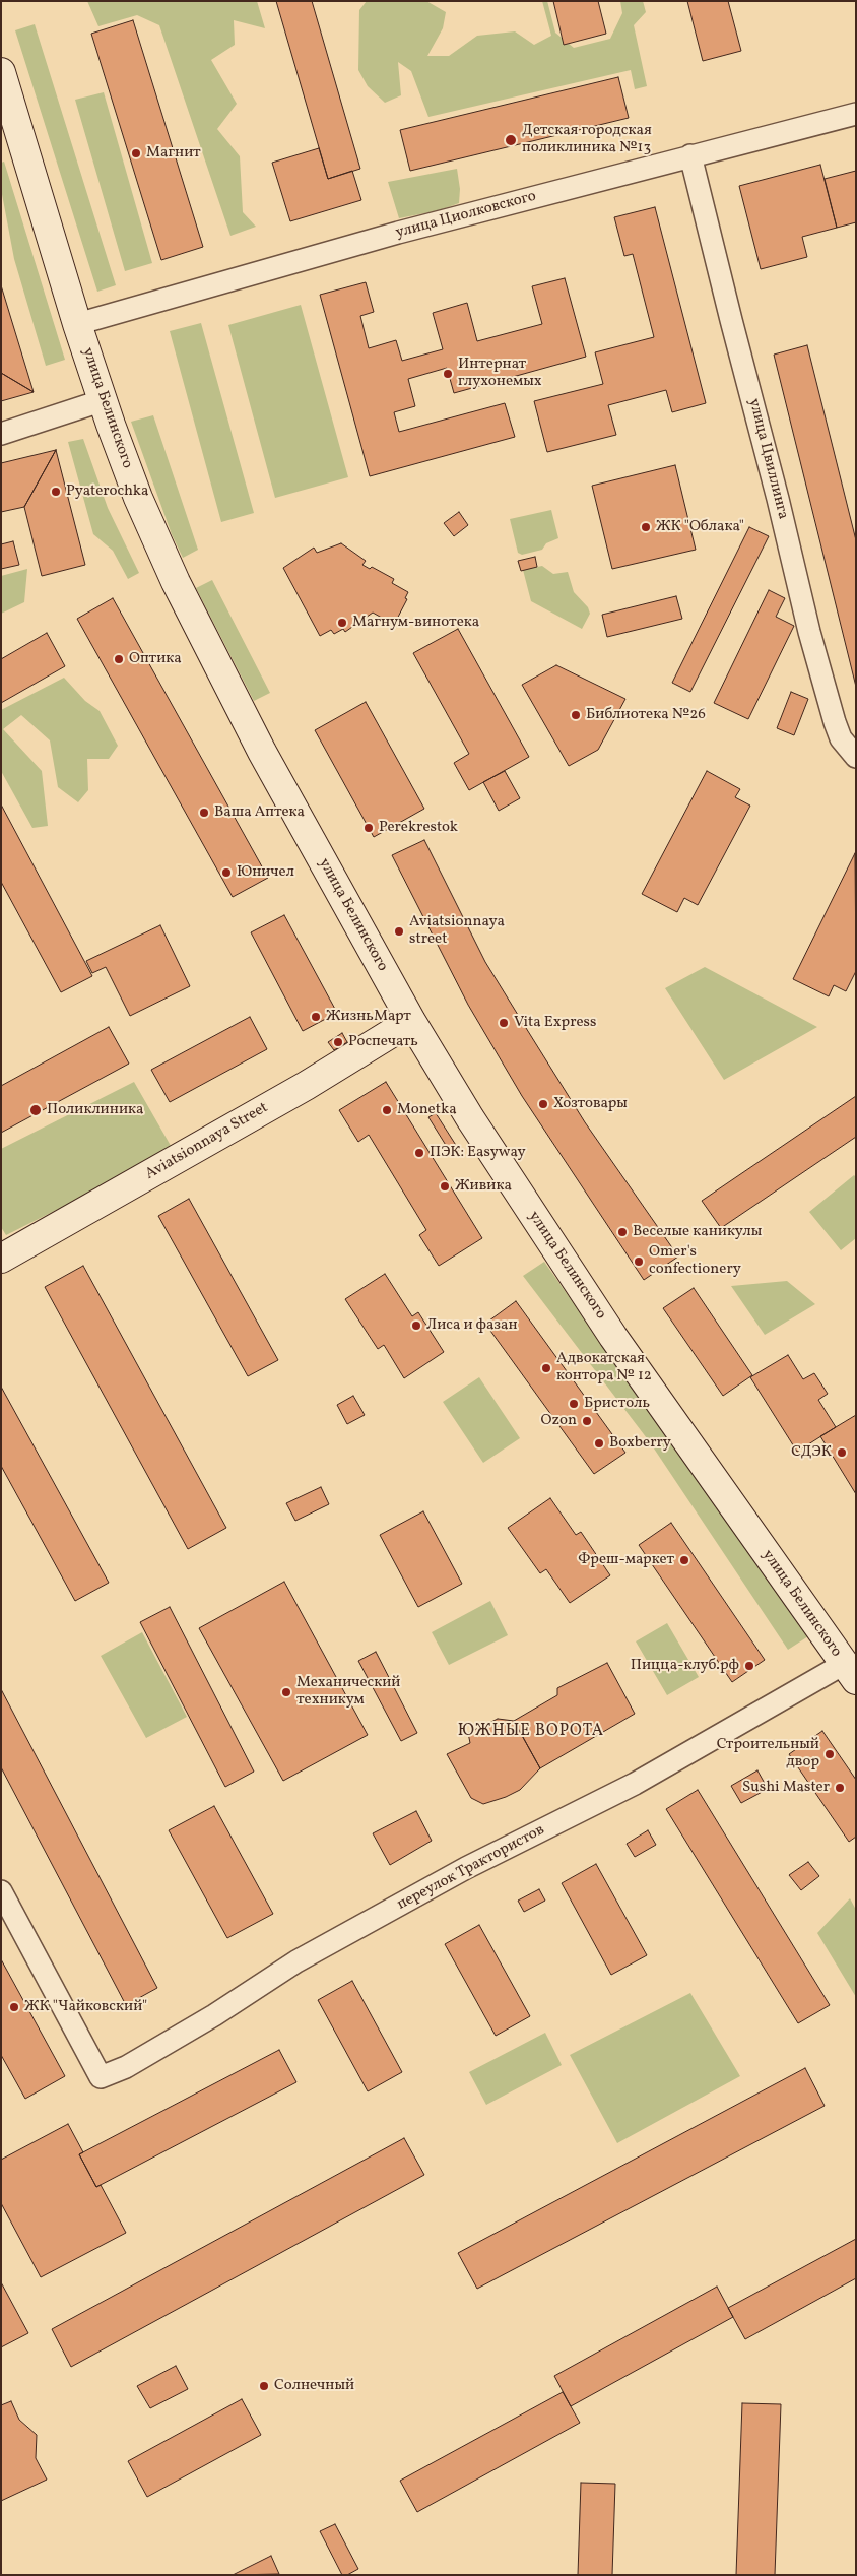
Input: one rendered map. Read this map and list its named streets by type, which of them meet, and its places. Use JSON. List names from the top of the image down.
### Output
{
  "streets": {
    "main road": ["улица Белинского", "Aviatsionnaya Street"],
    "street": ["улица Циолковского", "улица Цвиллинга", "переулок Трактористов"]
  },
  "crossings": [
    ["улица Циолковского", "улица Белинского"],
    ["улица Циолковского", "улица Цвиллинга"],
    ["улица Белинского", "Aviatsionnaya Street"],
    ["улица Белинского", "переулок Трактористов"]
  ],
  "districts": ["ЮЖНЫЕ ВОРОТА"],
  "places": [
    "Детская городская поликлиника №13",
    "Магнит",
    "Интернат глухонемых",
    "Pyaterochka",
    "ЖК \"Облака\"",
    "Магнум-винотека",
    "Оптика",
    "Библиотека №26",
    "Ваша Аптека",
    "Perekrestok",
    "Юничел",
    "Aviatsionnaya street",
    "ЖизньМарт",
    "Vita Express",
    "Роспечать",
    "Хозтовары",
    "Поликлиника",
    "Monetka",
    "ПЭК: Easyway",
    "Живика",
    "Веселые каникулы",
    "Omer's confectionery",
    "Лиса и фазан",
    "Адвокатская контора № 12",
    "Бристоль",
    "Ozon",
    "Boxberry",
    "СДЭК",
    "Фреш-маркет",
    "Пицца-клуб.рф",
    "Механический техникум",
    "Строительный двор",
    "Sushi Master",
    "ЖК \"Чайковский\"",
    "Солнечный"
  ]
}
